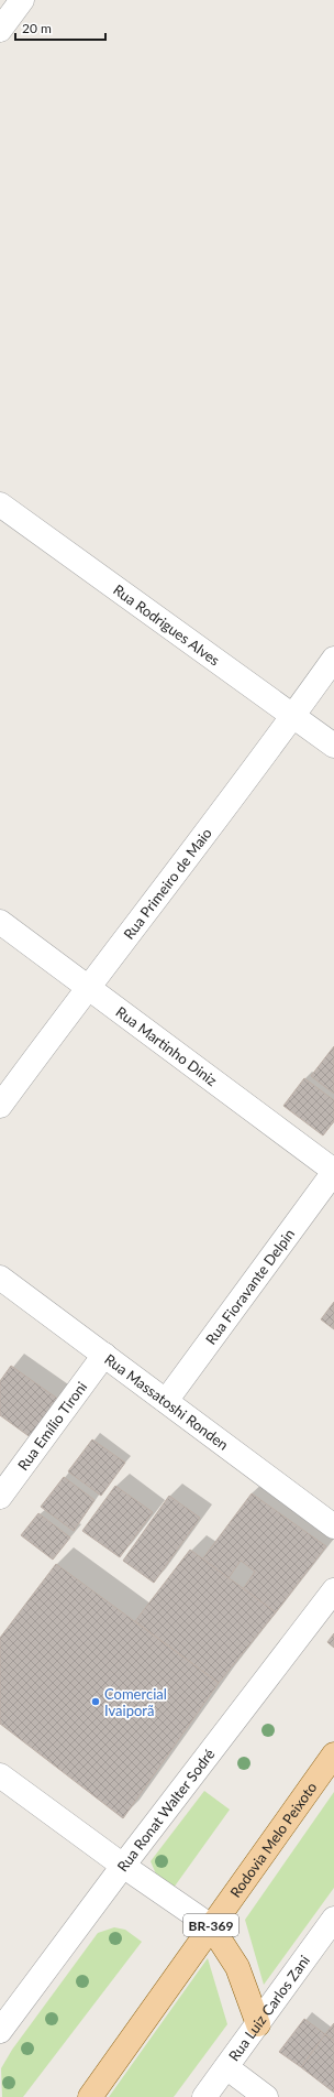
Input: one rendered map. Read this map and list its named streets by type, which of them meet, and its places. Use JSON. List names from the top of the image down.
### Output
{
  "streets": {
    "main road": ["Rodovia Melo Peixoto", "BR-369"],
    "street": [
      "Rua Rodrigues Alves",
      "Rua Primeiro de Maio",
      "Rua Martinho Diniz",
      "Rua Fioravante Delpin",
      "Rua Massatoshi Ronden",
      "Rua Emílio Tironi",
      "Rua Ronat Walter Sodré",
      "Rua Luiz Carlos Zani"
    ]
  },
  "crossings": [
    ["Rua Rodrigues Alves", "Rua Primeiro de Maio"],
    ["Rua Primeiro de Maio", "Rua Martinho Diniz"],
    ["Rua Martinho Diniz", "Rua Fioravante Delpin"],
    ["Rua Fioravante Delpin", "Rua Massatoshi Ronden"],
    ["Rua Massatoshi Ronden", "Rua Emílio Tironi"]
  ],
  "places": ["Comercial Ivaiporã"],
  "scale_bar": "20 m"
}
